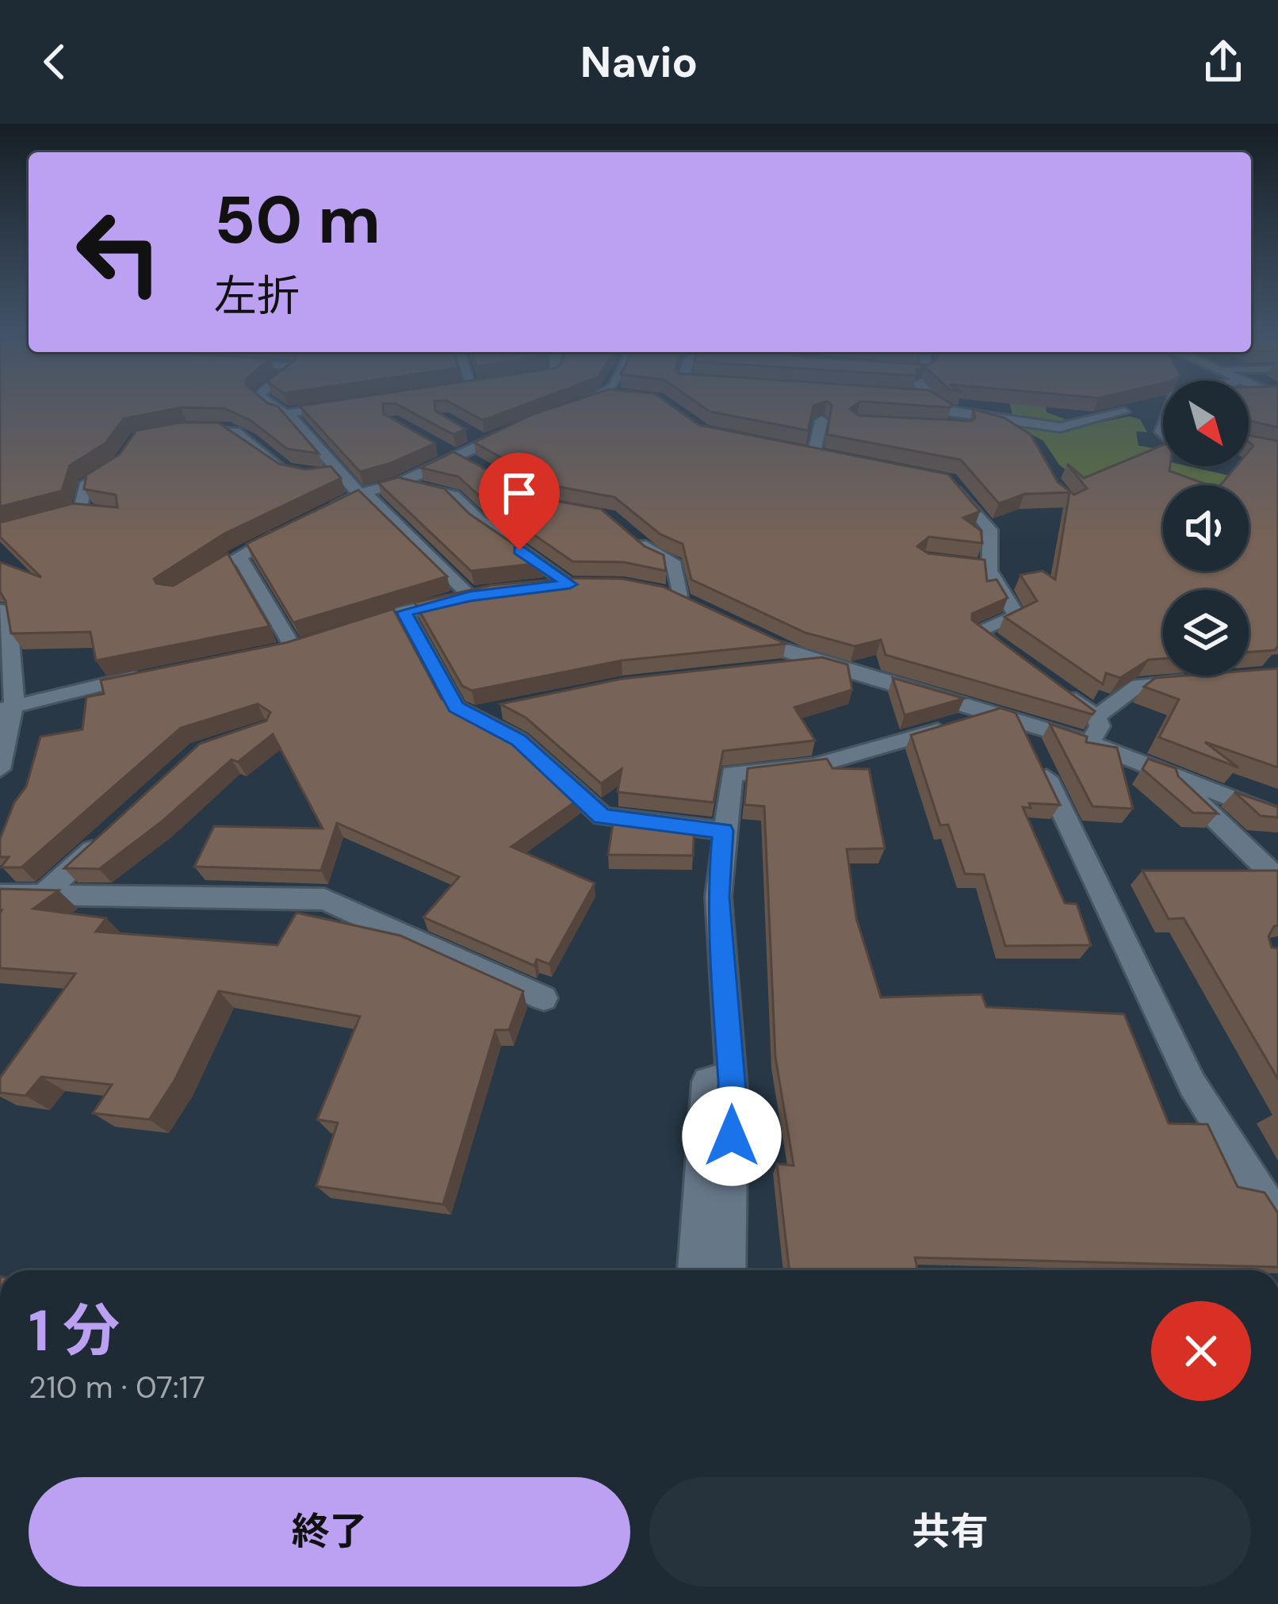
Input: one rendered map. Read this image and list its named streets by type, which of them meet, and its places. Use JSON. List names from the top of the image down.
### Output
{
  "north": "bottom right",
  "page": {
    "header": "Navio",
    "turn": ["50 m", "左折"],
    "heading": ["1 分", "210 m · 07:17"],
    "buttons": ["終了", "共有"]
  }
}
